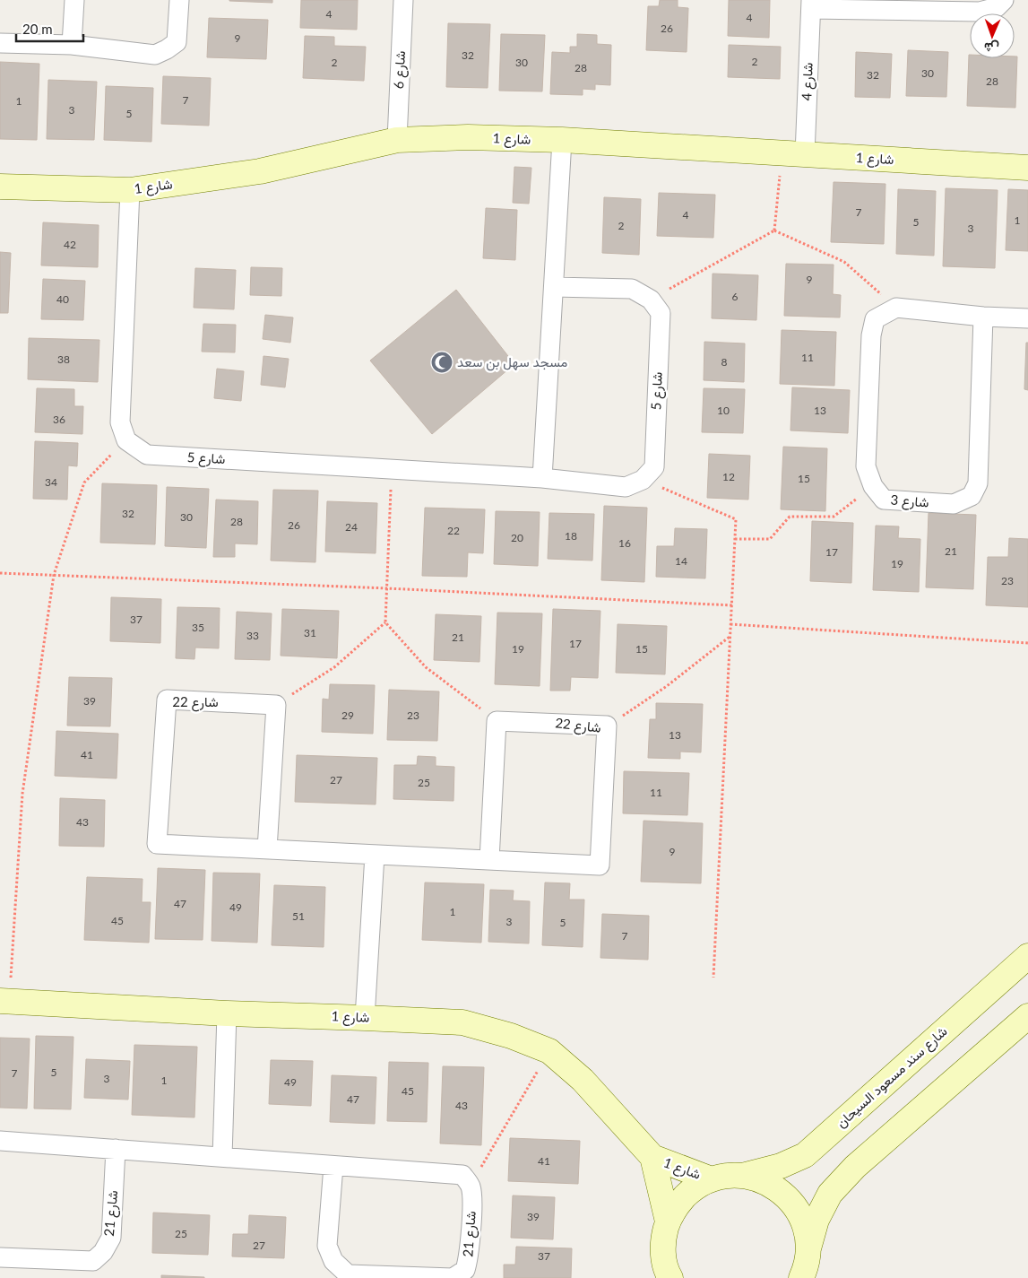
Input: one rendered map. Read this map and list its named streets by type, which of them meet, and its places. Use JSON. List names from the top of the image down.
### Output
{
  "streets": {
    "street": [
      "شارع 6",
      "شارع 4",
      "شارع 1",
      "شارع 5",
      "شارع 3",
      "شارع 22",
      "شارع سند مسعود السيحان",
      "شارع 21"
    ]
  },
  "crossings": [
    ["شارع 6", "شارع 1"],
    ["شارع 4", "شارع 1"]
  ],
  "places": {
    "mosque": ["مسجد سهل بن سعد"]
  },
  "house_numbers": [
    "4",
    "4",
    "26",
    "9",
    "32",
    "2",
    "2",
    "30",
    "28",
    "30",
    "32",
    "28",
    "7",
    "1",
    "3",
    "5",
    "7",
    "4",
    "1",
    "5",
    "2",
    "3",
    "42",
    "9",
    "6",
    "40",
    "11",
    "38",
    "8",
    "10",
    "13",
    "36",
    "12",
    "15",
    "34",
    "32",
    "30",
    "28",
    "26",
    "24",
    "22",
    "18",
    "20",
    "16",
    "21",
    "17",
    "14",
    "19",
    "23",
    "37",
    "35",
    "31",
    "33",
    "21",
    "17",
    "19",
    "15",
    "39",
    "29",
    "23",
    "13",
    "41",
    "27",
    "25",
    "11",
    "43",
    "9",
    "47",
    "49",
    "1",
    "51",
    "45",
    "3",
    "5",
    "7",
    "5",
    "7",
    "3",
    "1",
    "49",
    "45",
    "47",
    "43",
    "41",
    "39",
    "25",
    "27",
    "37"
  ],
  "scale_bar": "20 m",
  "north": "bottom"
}
